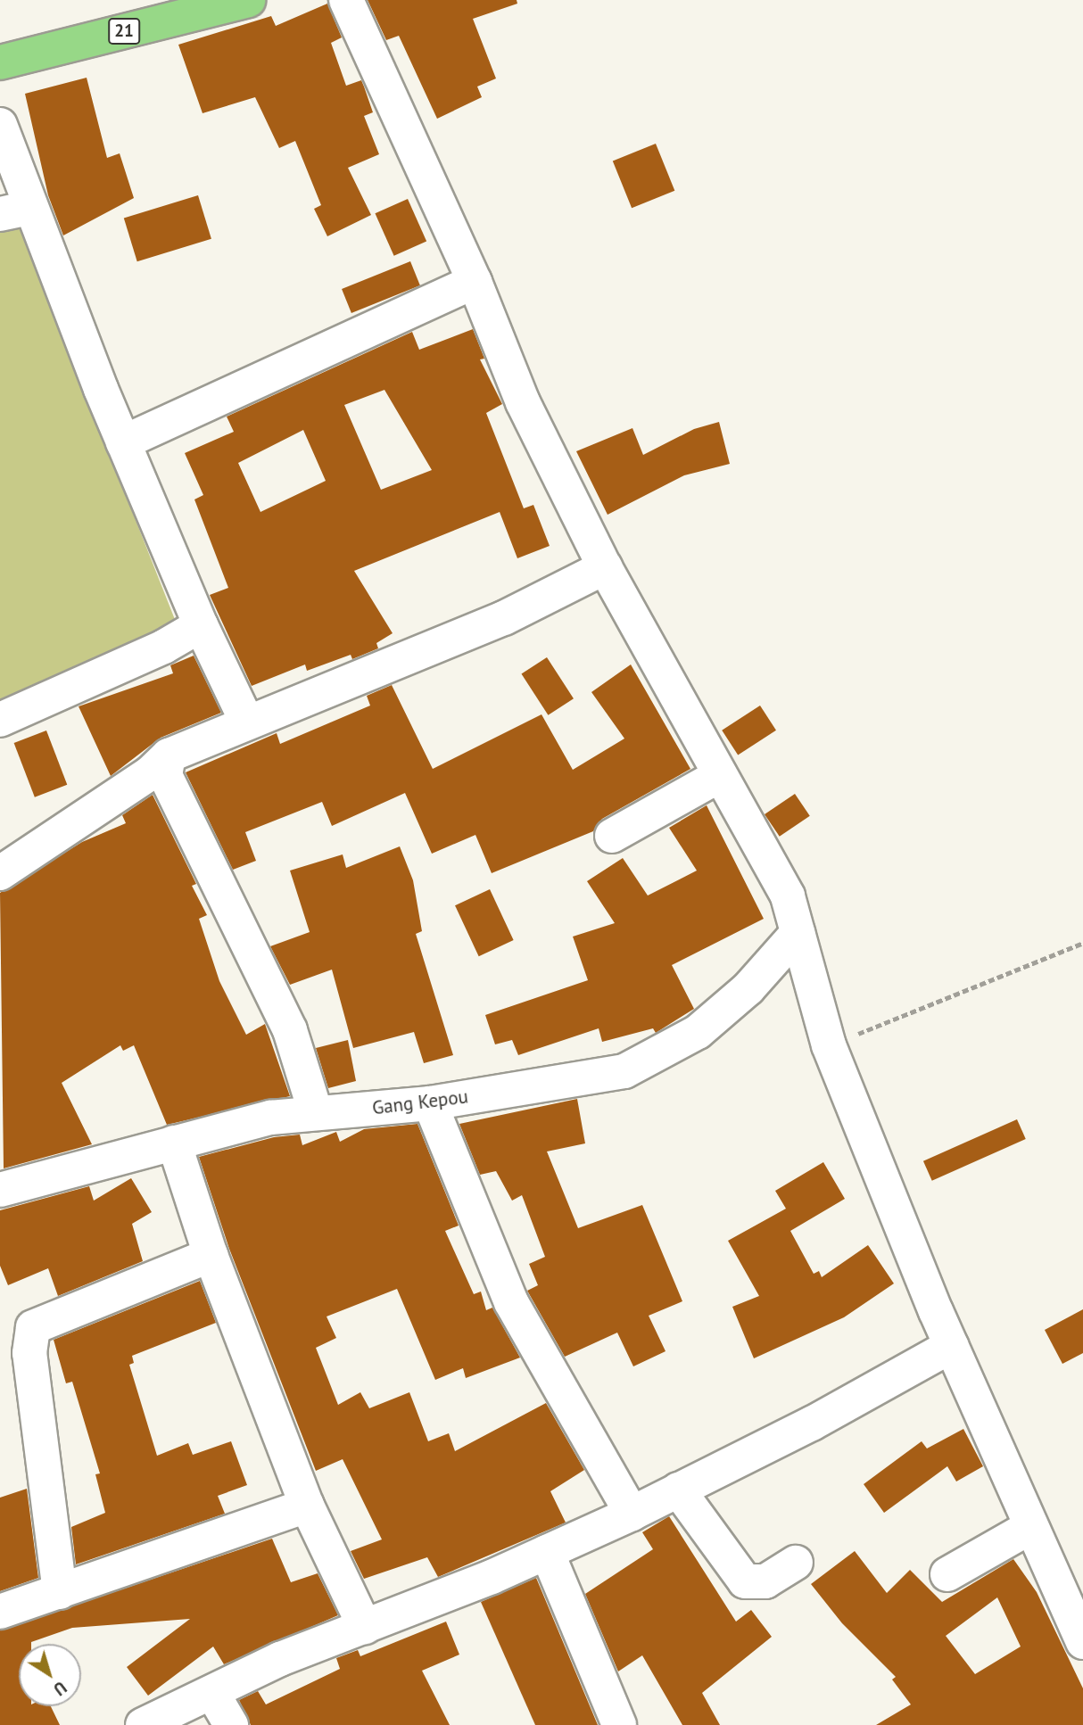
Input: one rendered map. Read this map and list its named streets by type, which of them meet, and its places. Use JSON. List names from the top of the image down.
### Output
{
  "streets": {
    "highway": ["21"],
    "street": ["Gang Kepou"]
  },
  "north": "bottom right"
}
